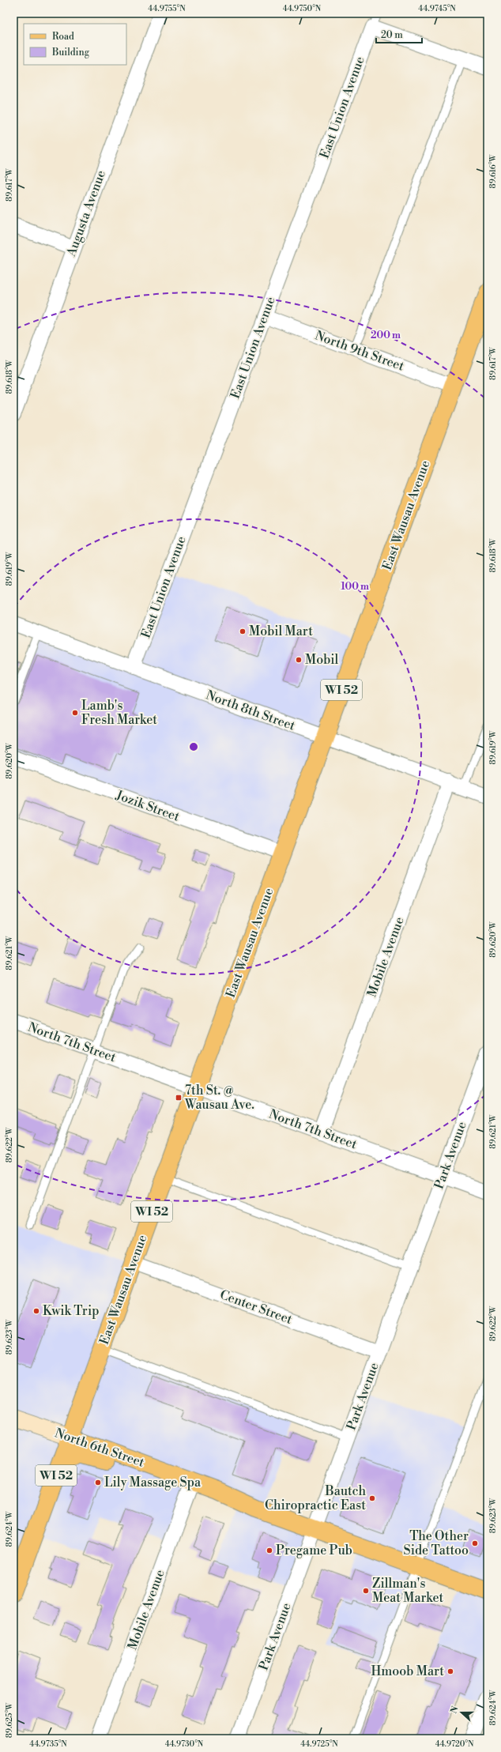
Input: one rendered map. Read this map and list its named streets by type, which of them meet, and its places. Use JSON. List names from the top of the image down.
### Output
{
  "streets": {
    "main road": ["East Wausau Avenue", "WI 52", "North 6th Street"],
    "street": [
      "East Union Avenue",
      "Augusta Avenue",
      "North 9th Street",
      "North 8th Street",
      "Jozik Street",
      "Mobile Avenue",
      "North 7th Street",
      "Park Avenue",
      "Center Street"
    ]
  },
  "crossings": [
    ["East Union Avenue", "North 9th Street"],
    ["East Union Avenue", "North 8th Street"],
    ["North 9th Street", "East Wausau Avenue"],
    ["East Wausau Avenue", "North 8th Street"],
    ["East Wausau Avenue", "Jozik Street"],
    ["East Wausau Avenue", "North 7th Street"],
    ["East Wausau Avenue", "Center Street"],
    ["East Wausau Avenue", "North 6th Street"],
    ["North 8th Street", "Mobile Avenue"],
    ["Mobile Avenue", "North 7th Street"],
    ["Mobile Avenue", "North 6th Street"],
    ["North 7th Street", "Park Avenue"],
    ["Park Avenue", "Center Street"],
    ["Park Avenue", "North 6th Street"]
  ],
  "places": {
    "other": [
      "Mobil Mart",
      "Mobil",
      "Lamb's Fresh Market",
      "Kwik Trip",
      "Lily Massage Spa",
      "Bautch Chiropractic East",
      "The Other Side Tattoo",
      "Pregame Pub",
      "Zillman's Meat Market",
      "Hmoob Mart"
    ],
    "transit": ["7th St. @ Wausau Ave."]
  },
  "legend": ["Road", "Building"],
  "scale_bar": "20 m",
  "north": "left",
  "coordinates": [
    "44.9755°N",
    "44.9750°N",
    "44.9745°N",
    "89.616°W",
    "89.617°W",
    "89.618°W",
    "89.619°W",
    "89.620°W",
    "89.621°W",
    "89.622°W",
    "89.623°W",
    "89.624°W",
    "89.625°W",
    "44.9735°N",
    "44.9730°N",
    "44.9725°N",
    "44.9720°N"
  ],
  "rings": ["200 m", "100 m"]
}
